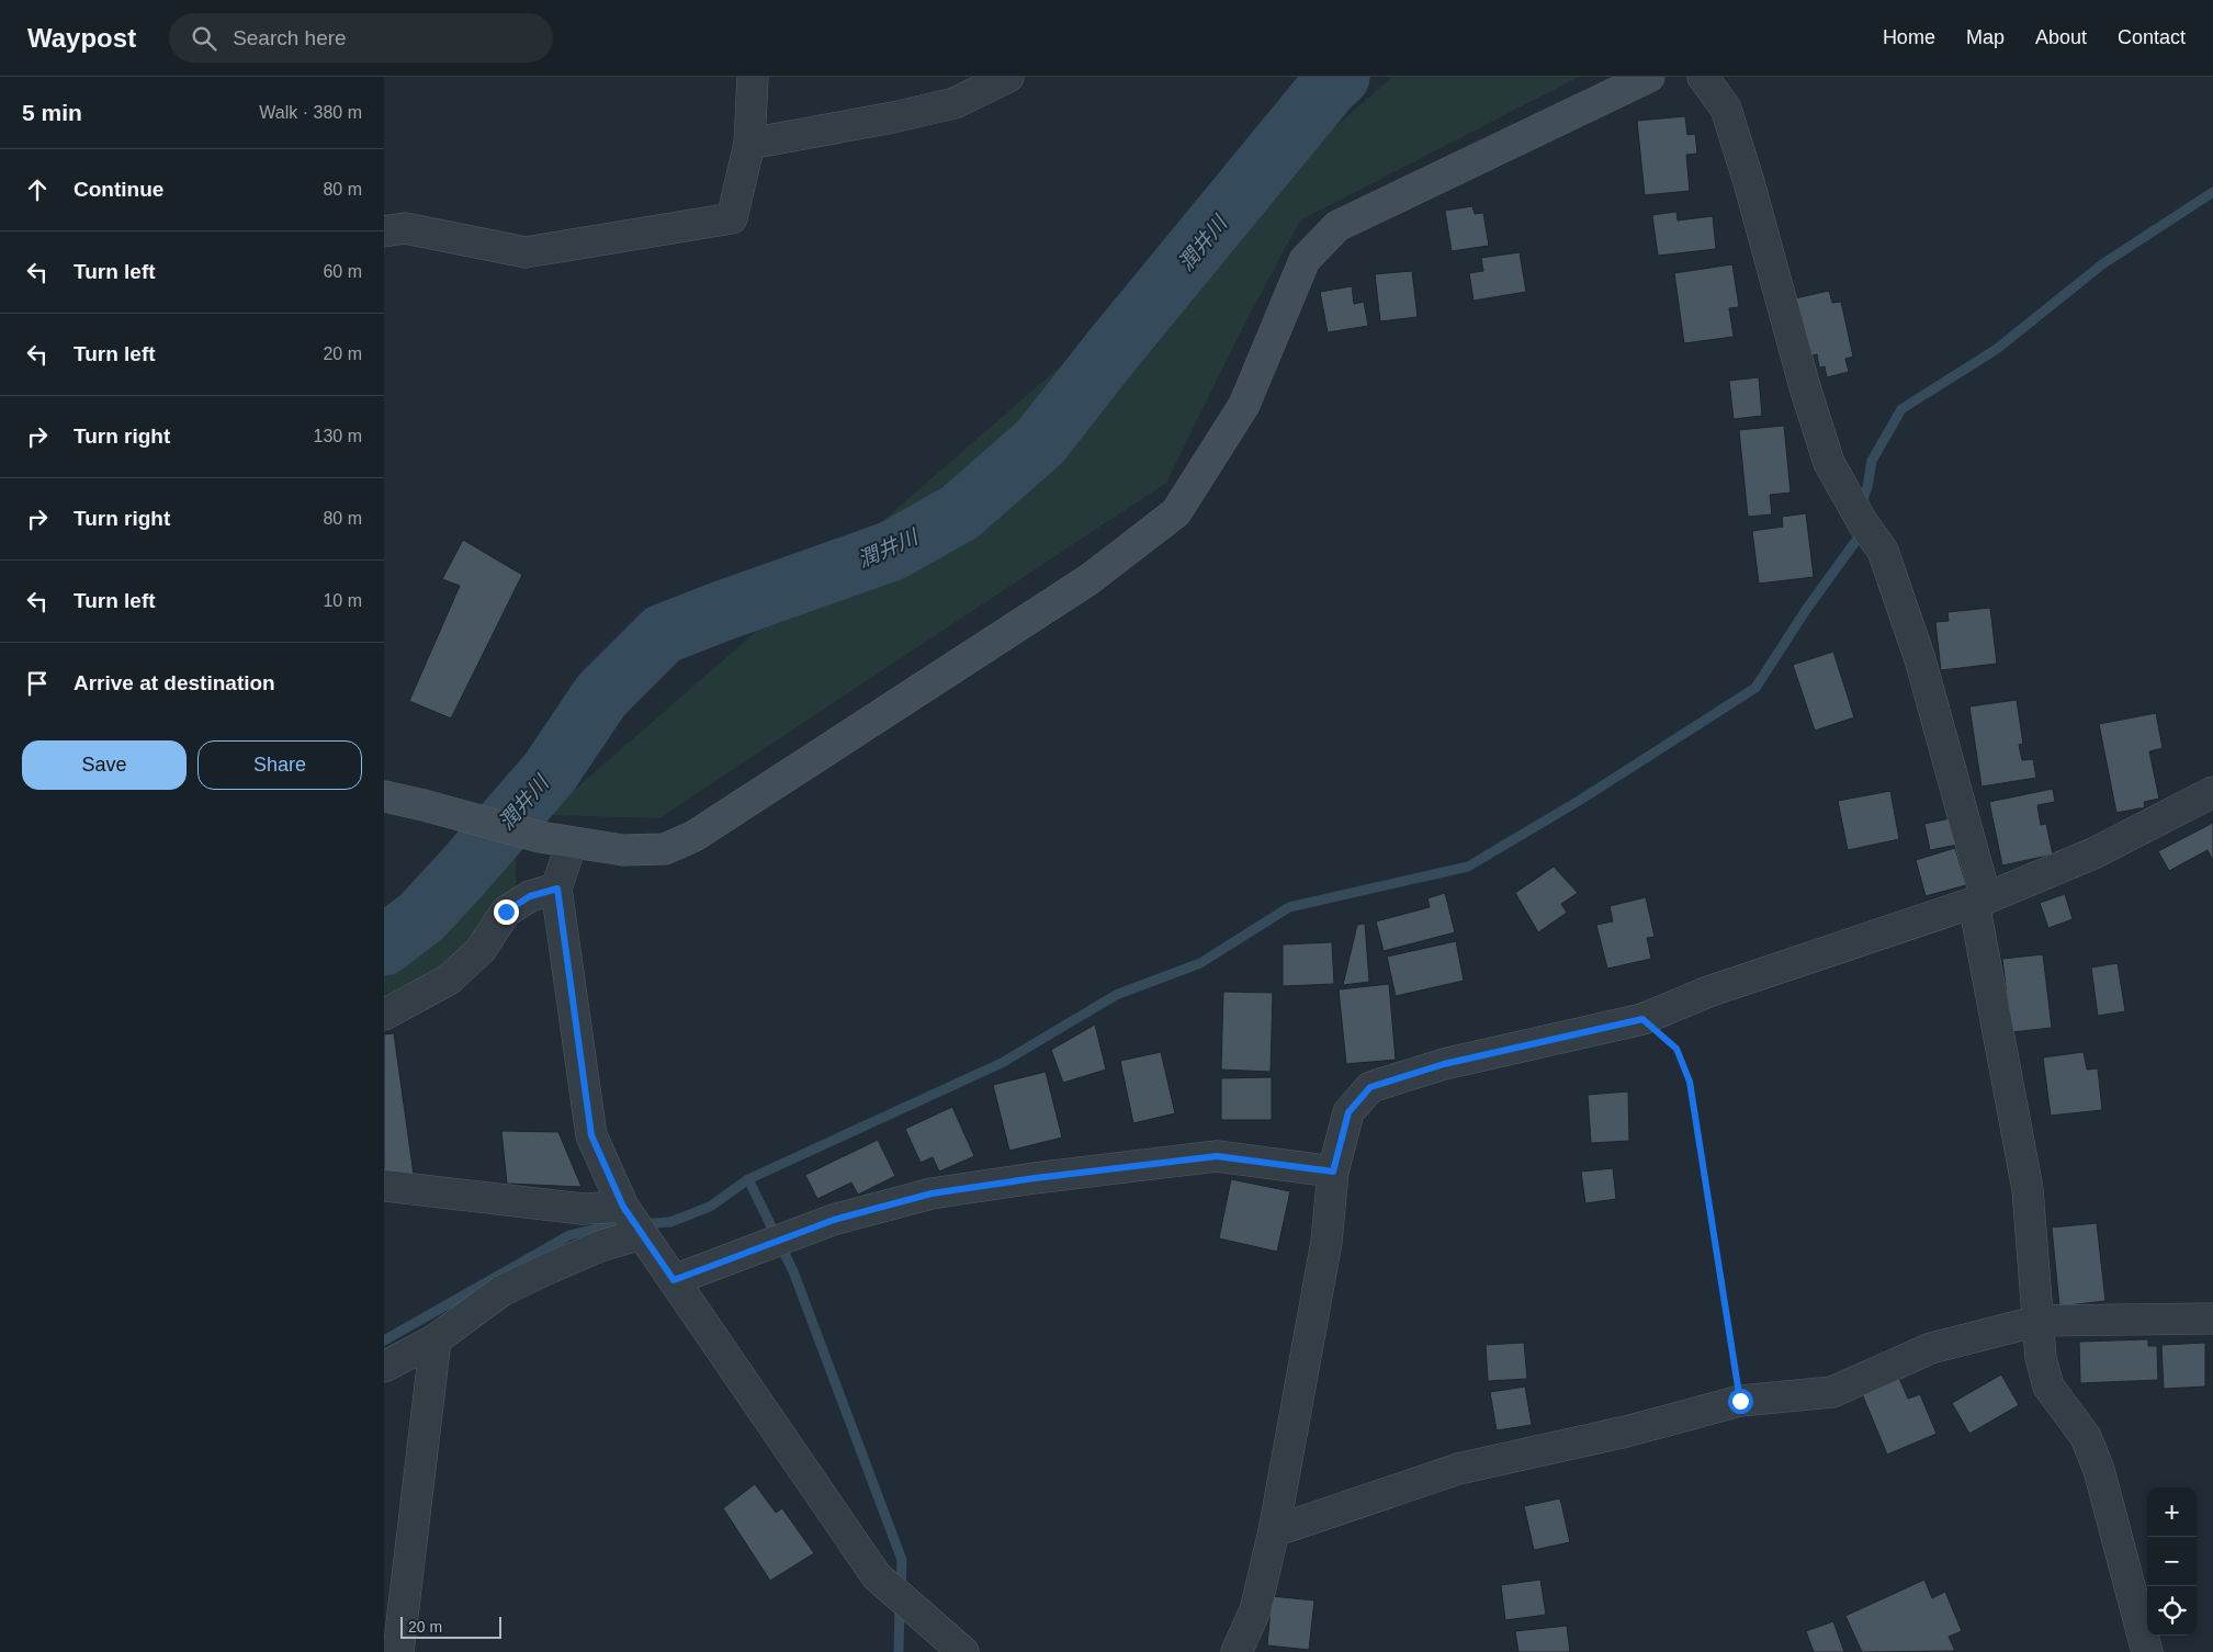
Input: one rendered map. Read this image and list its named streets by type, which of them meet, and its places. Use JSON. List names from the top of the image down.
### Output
{
  "water": ["潤井川"],
  "scale_bar": "20 m",
  "page": {
    "header": "Waypost",
    "search": "Search here",
    "nav": [
      "Home",
      "Map",
      "About",
      "Contact"
    ],
    "heading": ["5 min", "Walk · 380 m"],
    "list": [
      ["Continue", "80 m"],
      ["Turn left", "60 m"],
      ["Turn left", "20 m"],
      ["Turn right", "130 m"],
      ["Turn right", "80 m"],
      ["Turn left", "10 m"],
      "Arrive at destination"
    ],
    "buttons": ["Save", "Share"],
    "map_buttons": ["+", "−"],
    "scale": "20 m"
  }
}
